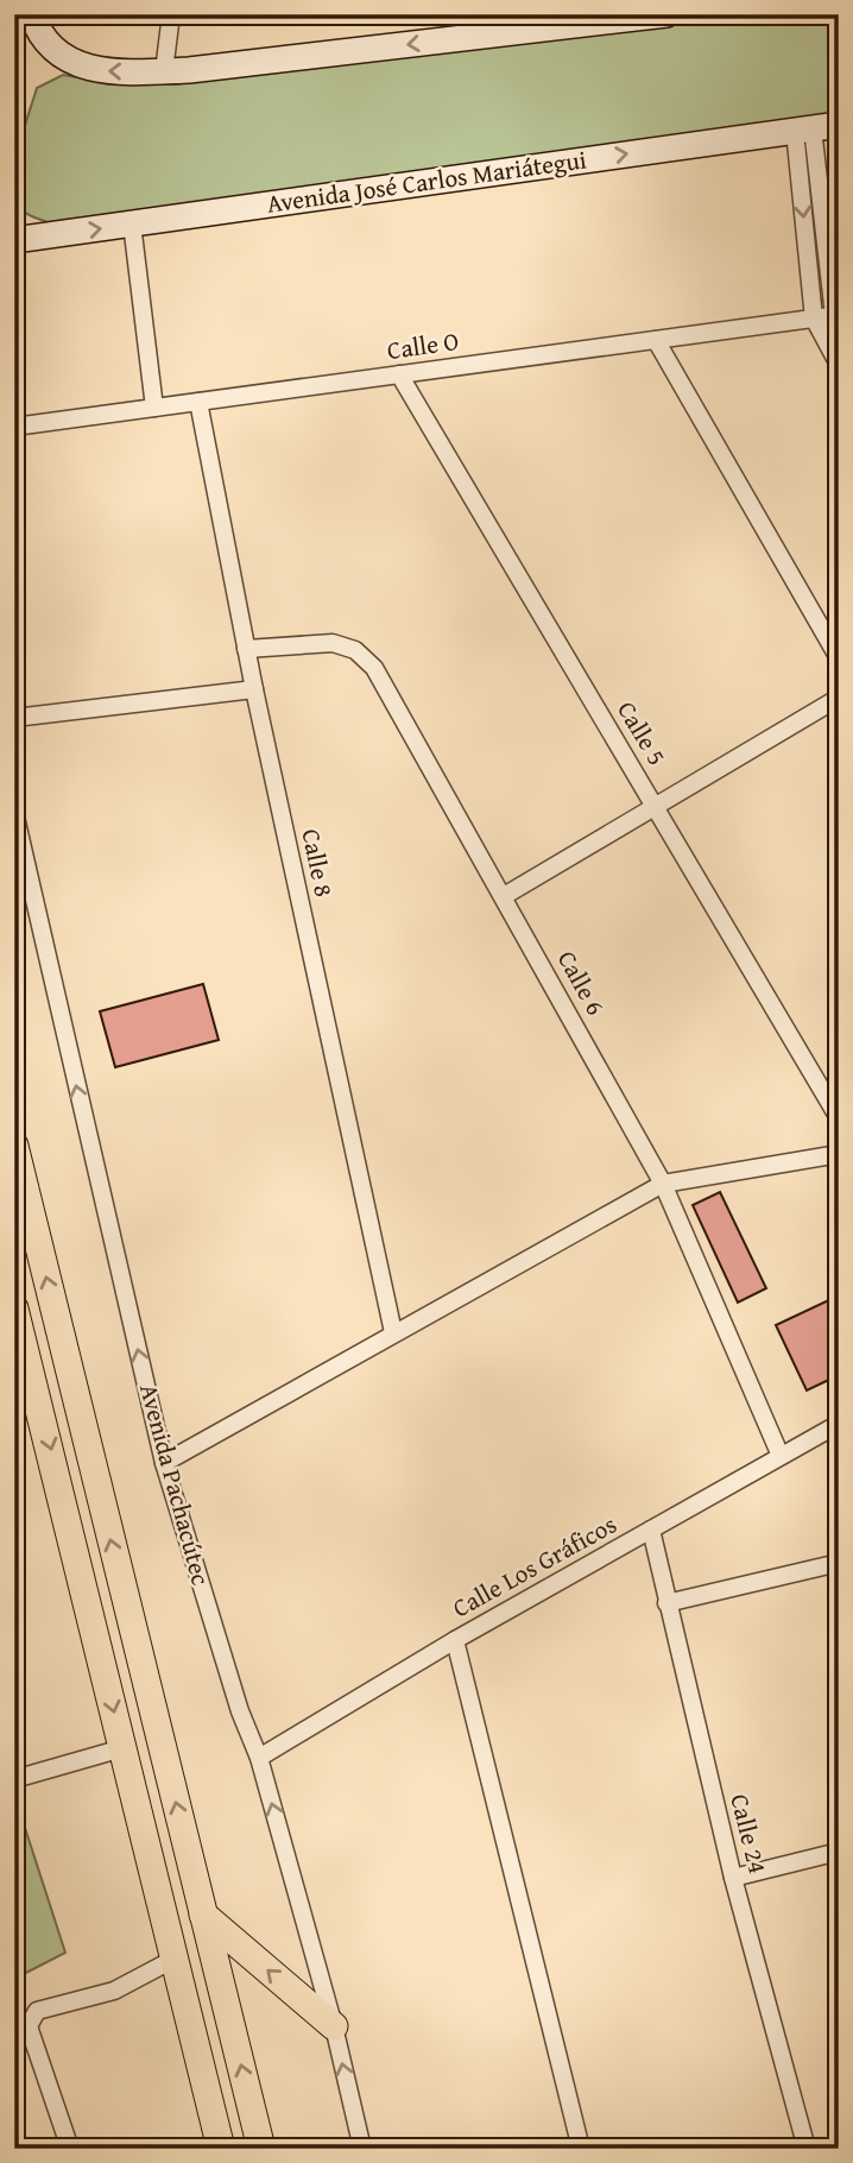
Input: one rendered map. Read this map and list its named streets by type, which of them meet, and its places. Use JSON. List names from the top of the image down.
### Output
{
  "streets": {
    "street": [
      "Avenida José Carlos Mariátegui",
      "Calle O",
      "Calle 5",
      "Calle 8",
      "Calle 6",
      "Avenida Pachacútec",
      "Calle Los Gráficos",
      "Calle 24"
    ]
  },
  "crossings": [
    ["Calle O", "Calle 5"],
    ["Calle O", "Calle 8"],
    ["Calle 8", "Calle 6"],
    ["Calle 6", "Calle Los Gráficos"],
    ["Avenida Pachacútec", "Calle Los Gráficos"],
    ["Calle Los Gráficos", "Calle 24"]
  ],
  "one_way": ["Avenida Pachacútec"]
}
